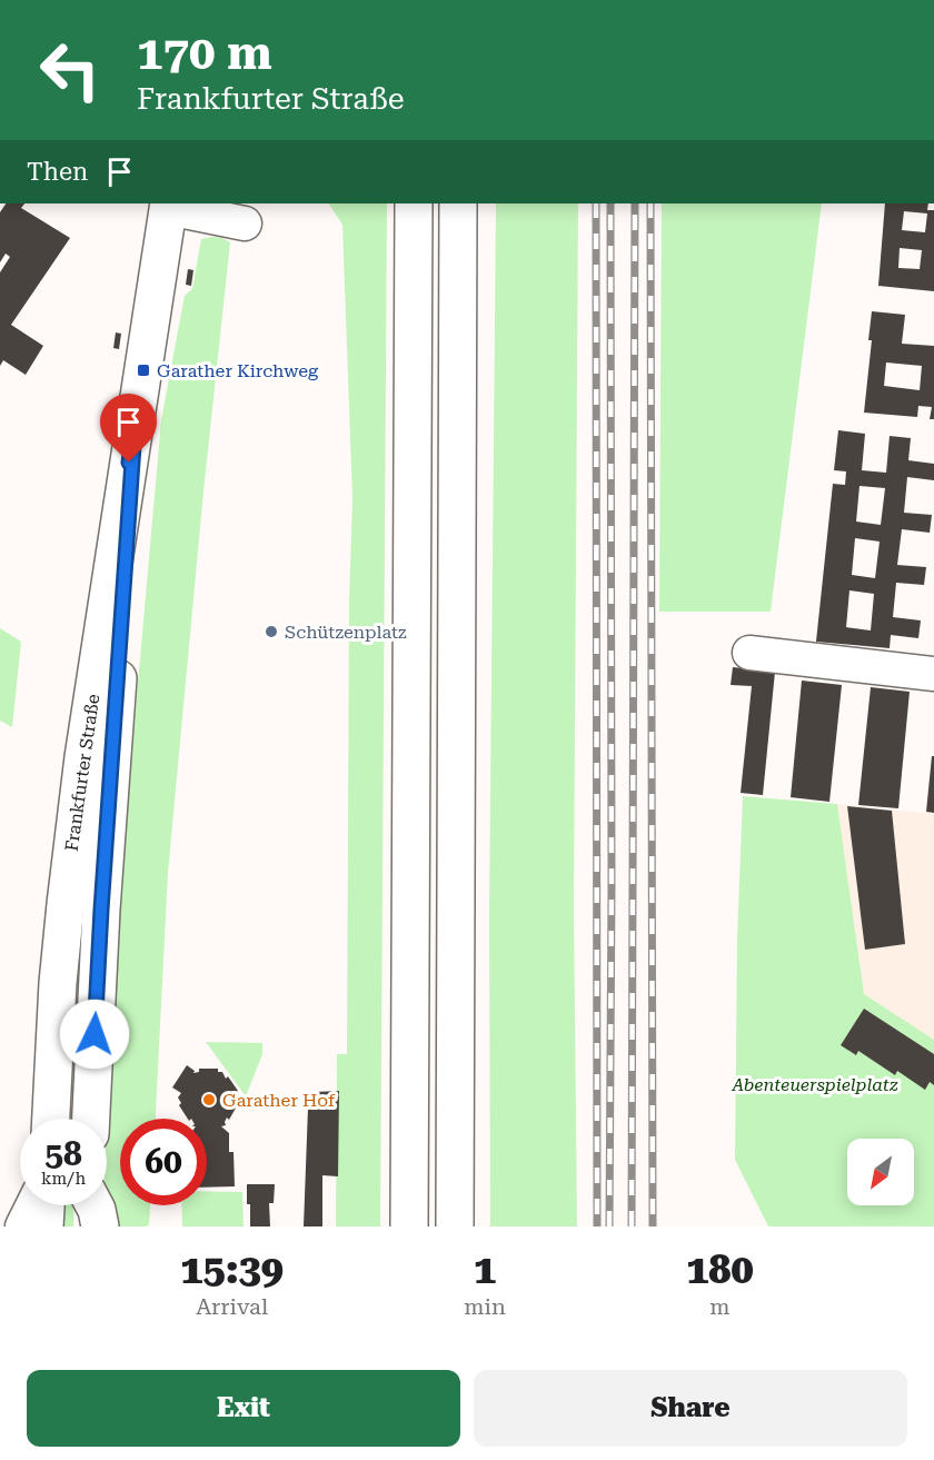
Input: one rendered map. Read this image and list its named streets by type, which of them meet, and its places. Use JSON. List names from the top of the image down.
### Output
{
  "streets": {
    "main road": ["Frankfurter Straße"]
  },
  "parks": ["Abenteuerspielplatz"],
  "places": {
    "transit": ["Garather Kirchweg"],
    "other": ["Schützenplatz", "Garather Hof"]
  },
  "north": "bottom left",
  "page": {
    "turn": ["170 m", "Frankfurter Straße"],
    "then": "Then",
    "speed": "58 km/h",
    "limit": "60",
    "eta": [
      "15:39",
      "Arrival",
      "1",
      "min",
      "180",
      "m"
    ],
    "buttons": ["Exit", "Share"]
  }
}
